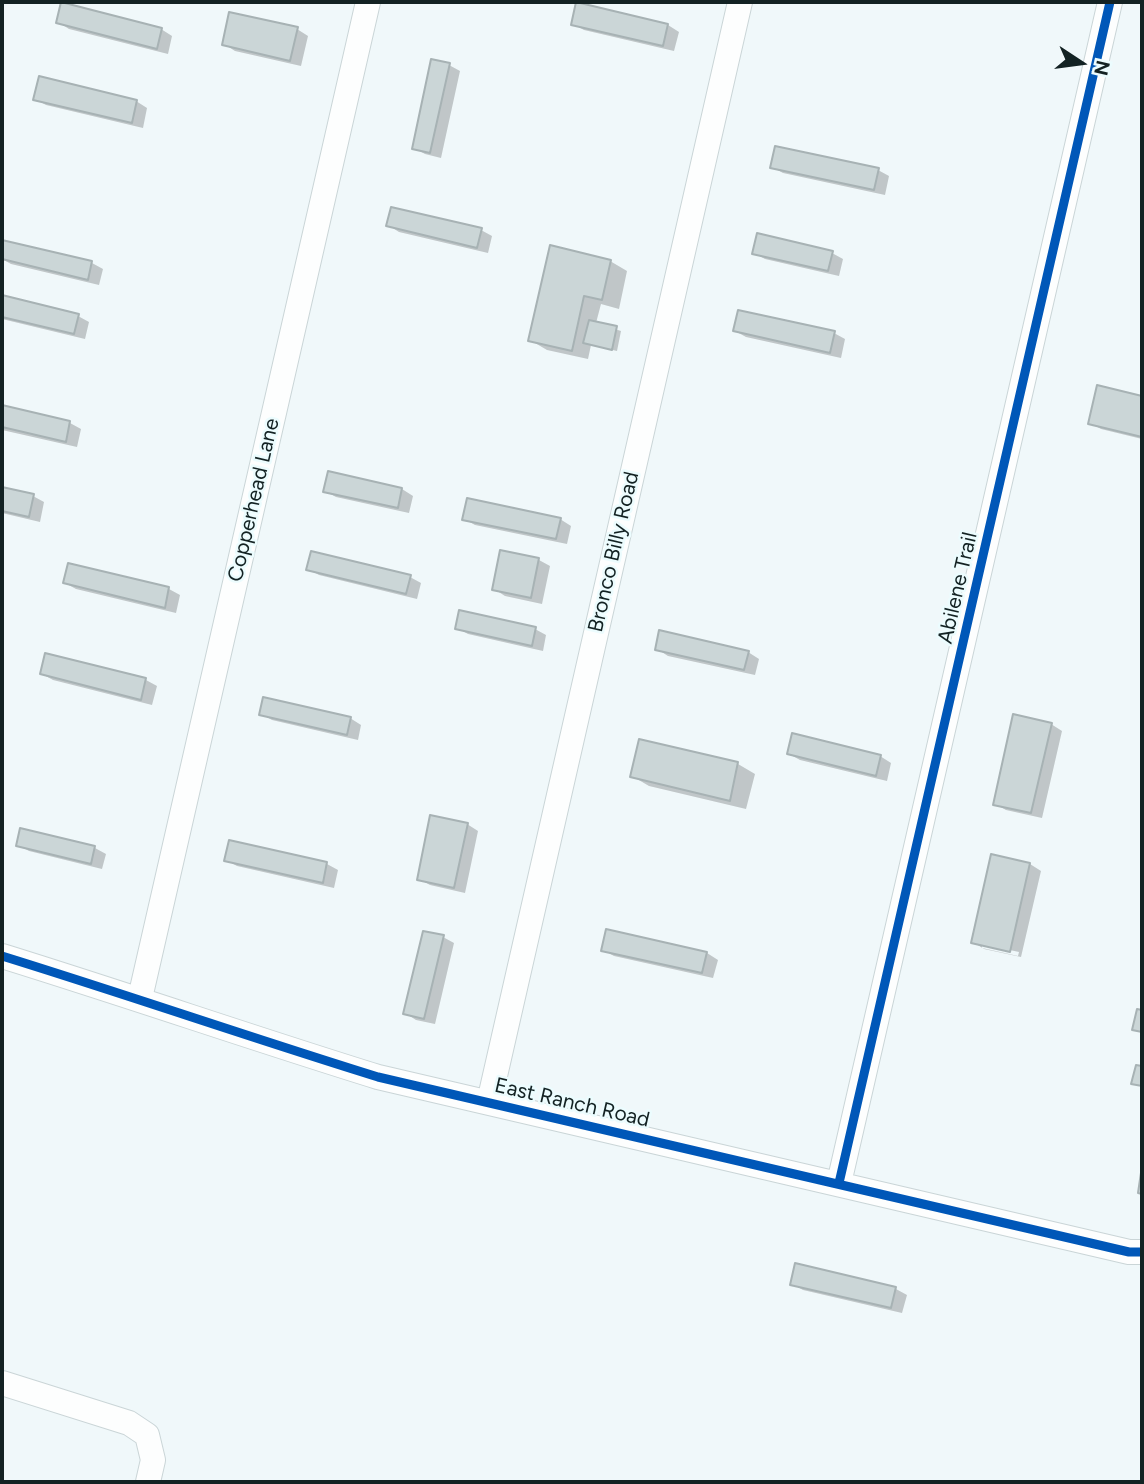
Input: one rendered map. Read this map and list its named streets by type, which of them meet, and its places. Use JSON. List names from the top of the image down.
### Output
{
  "streets": {
    "street": [
      "Copperhead Lane",
      "Bronco Billy Road",
      "Abilene Trail",
      "East Ranch Road"
    ]
  },
  "crossings": [
    ["Copperhead Lane", "East Ranch Road"],
    ["Bronco Billy Road", "East Ranch Road"],
    ["Abilene Trail", "East Ranch Road"]
  ],
  "north": "right"
}
